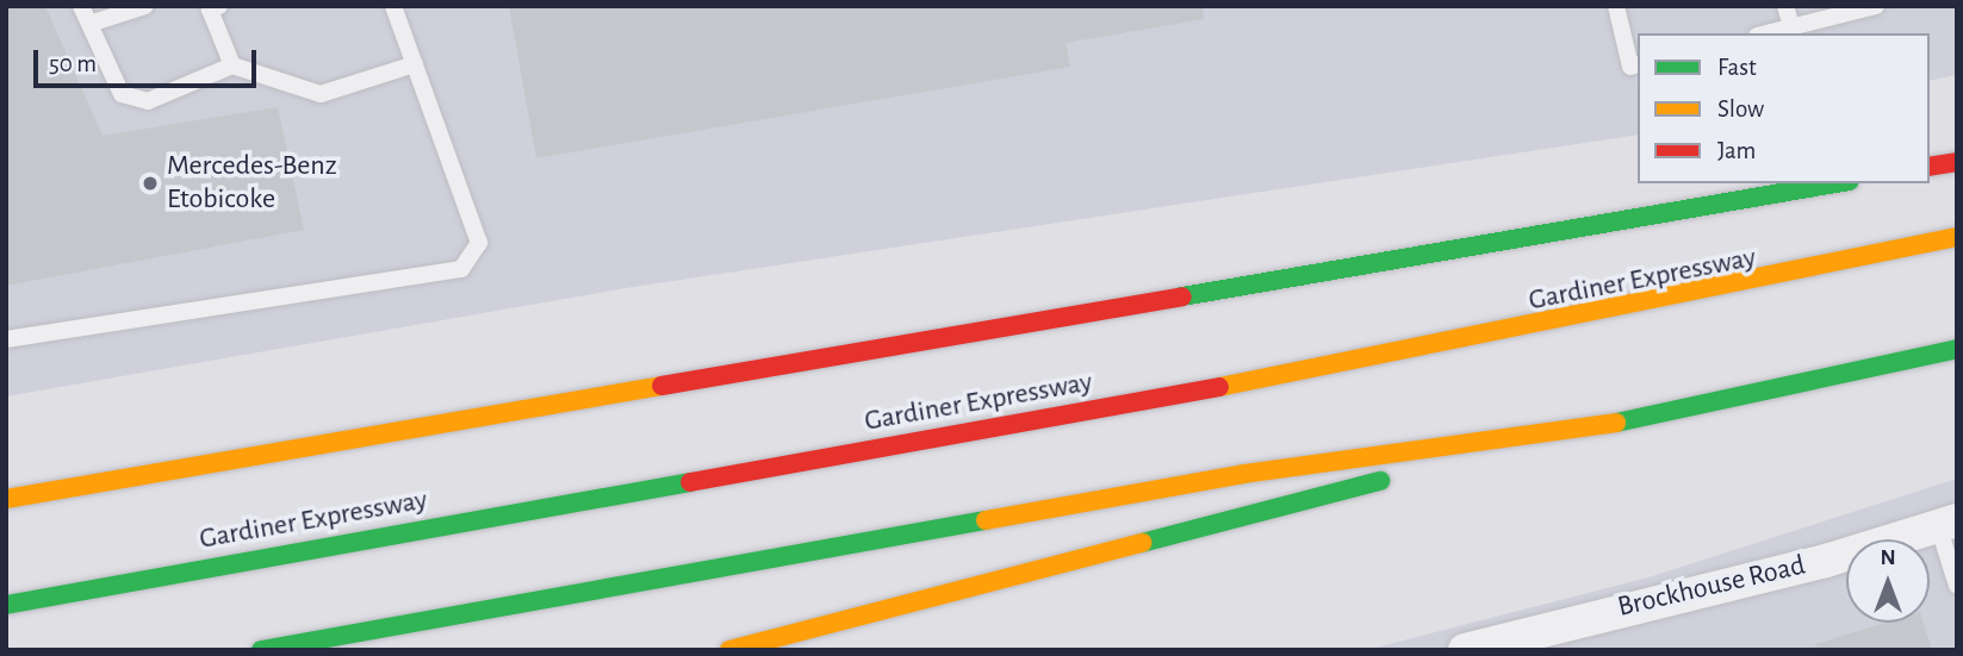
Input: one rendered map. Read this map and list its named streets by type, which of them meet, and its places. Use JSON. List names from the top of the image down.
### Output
{
  "streets": {
    "highway": ["Gardiner Expressway"],
    "street": ["Brockhouse Road"]
  },
  "places": ["Mercedes-Benz Etobicoke"],
  "legend": ["Fast", "Slow", "Jam"],
  "scale_bar": "50 m",
  "north": "top"
}
